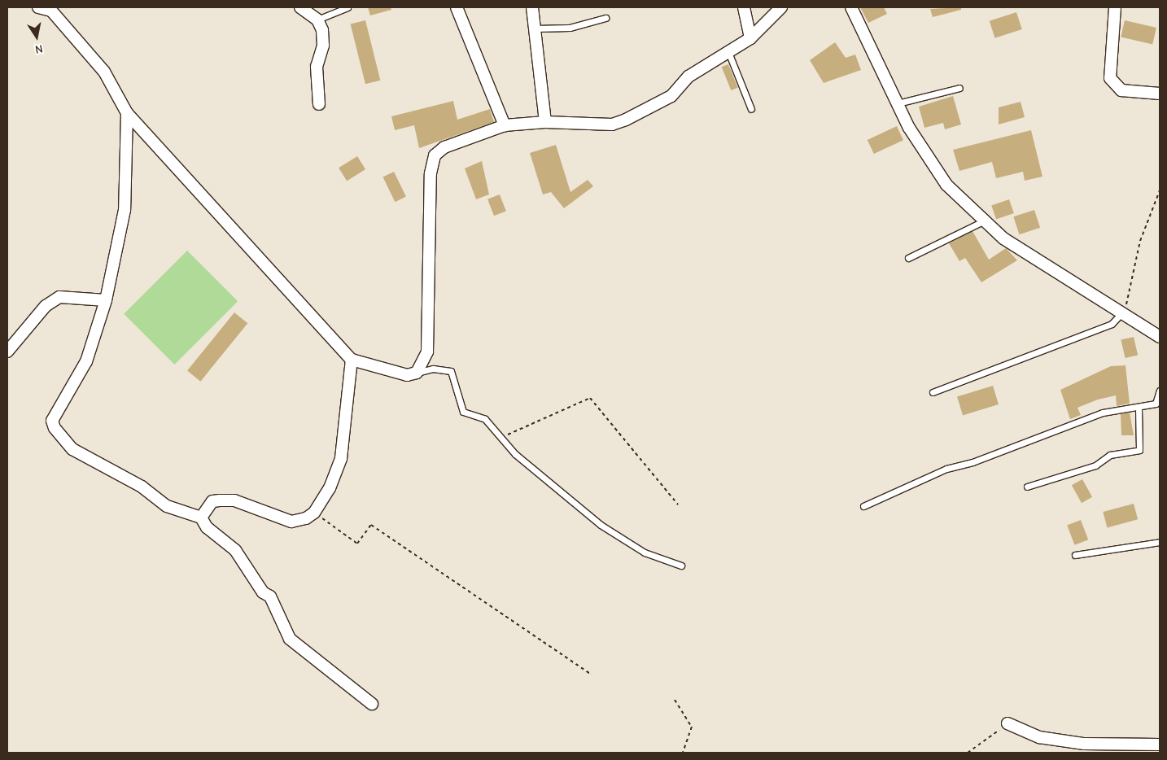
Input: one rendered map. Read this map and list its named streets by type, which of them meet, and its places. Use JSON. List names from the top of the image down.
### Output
{
  "north": "bottom"
}
